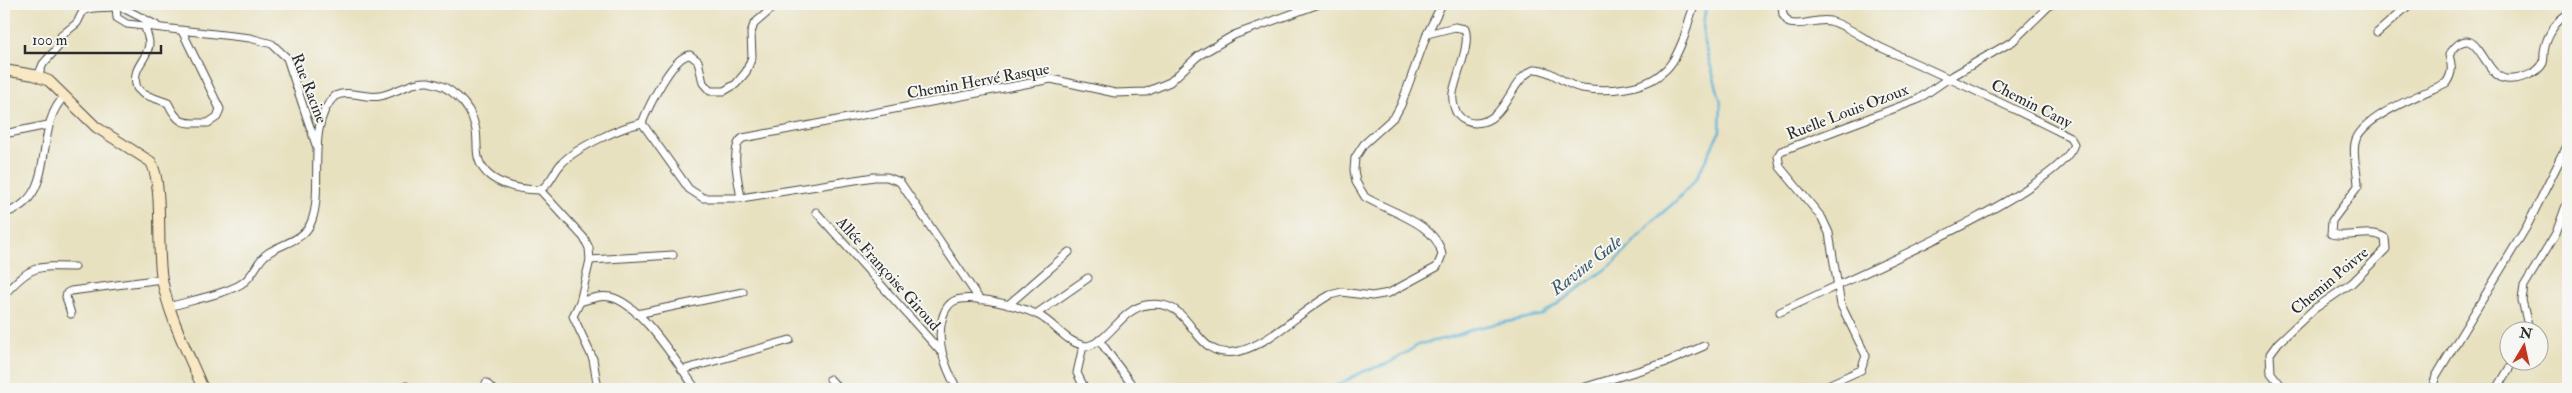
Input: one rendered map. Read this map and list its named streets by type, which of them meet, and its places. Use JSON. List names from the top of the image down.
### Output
{
  "streets": {
    "street": [
      "Chemin Hervé Rasque",
      "Rue Racine",
      "Chemin Cany",
      "Ruelle Louis Ozoux",
      "Allée Françoise Giroud",
      "Chemin Poivre"
    ]
  },
  "crossings": [
    ["Chemin Cany", "Ruelle Louis Ozoux"]
  ],
  "water": ["Ravine Gale"],
  "scale_bar": "100 m",
  "north": "top"
}
